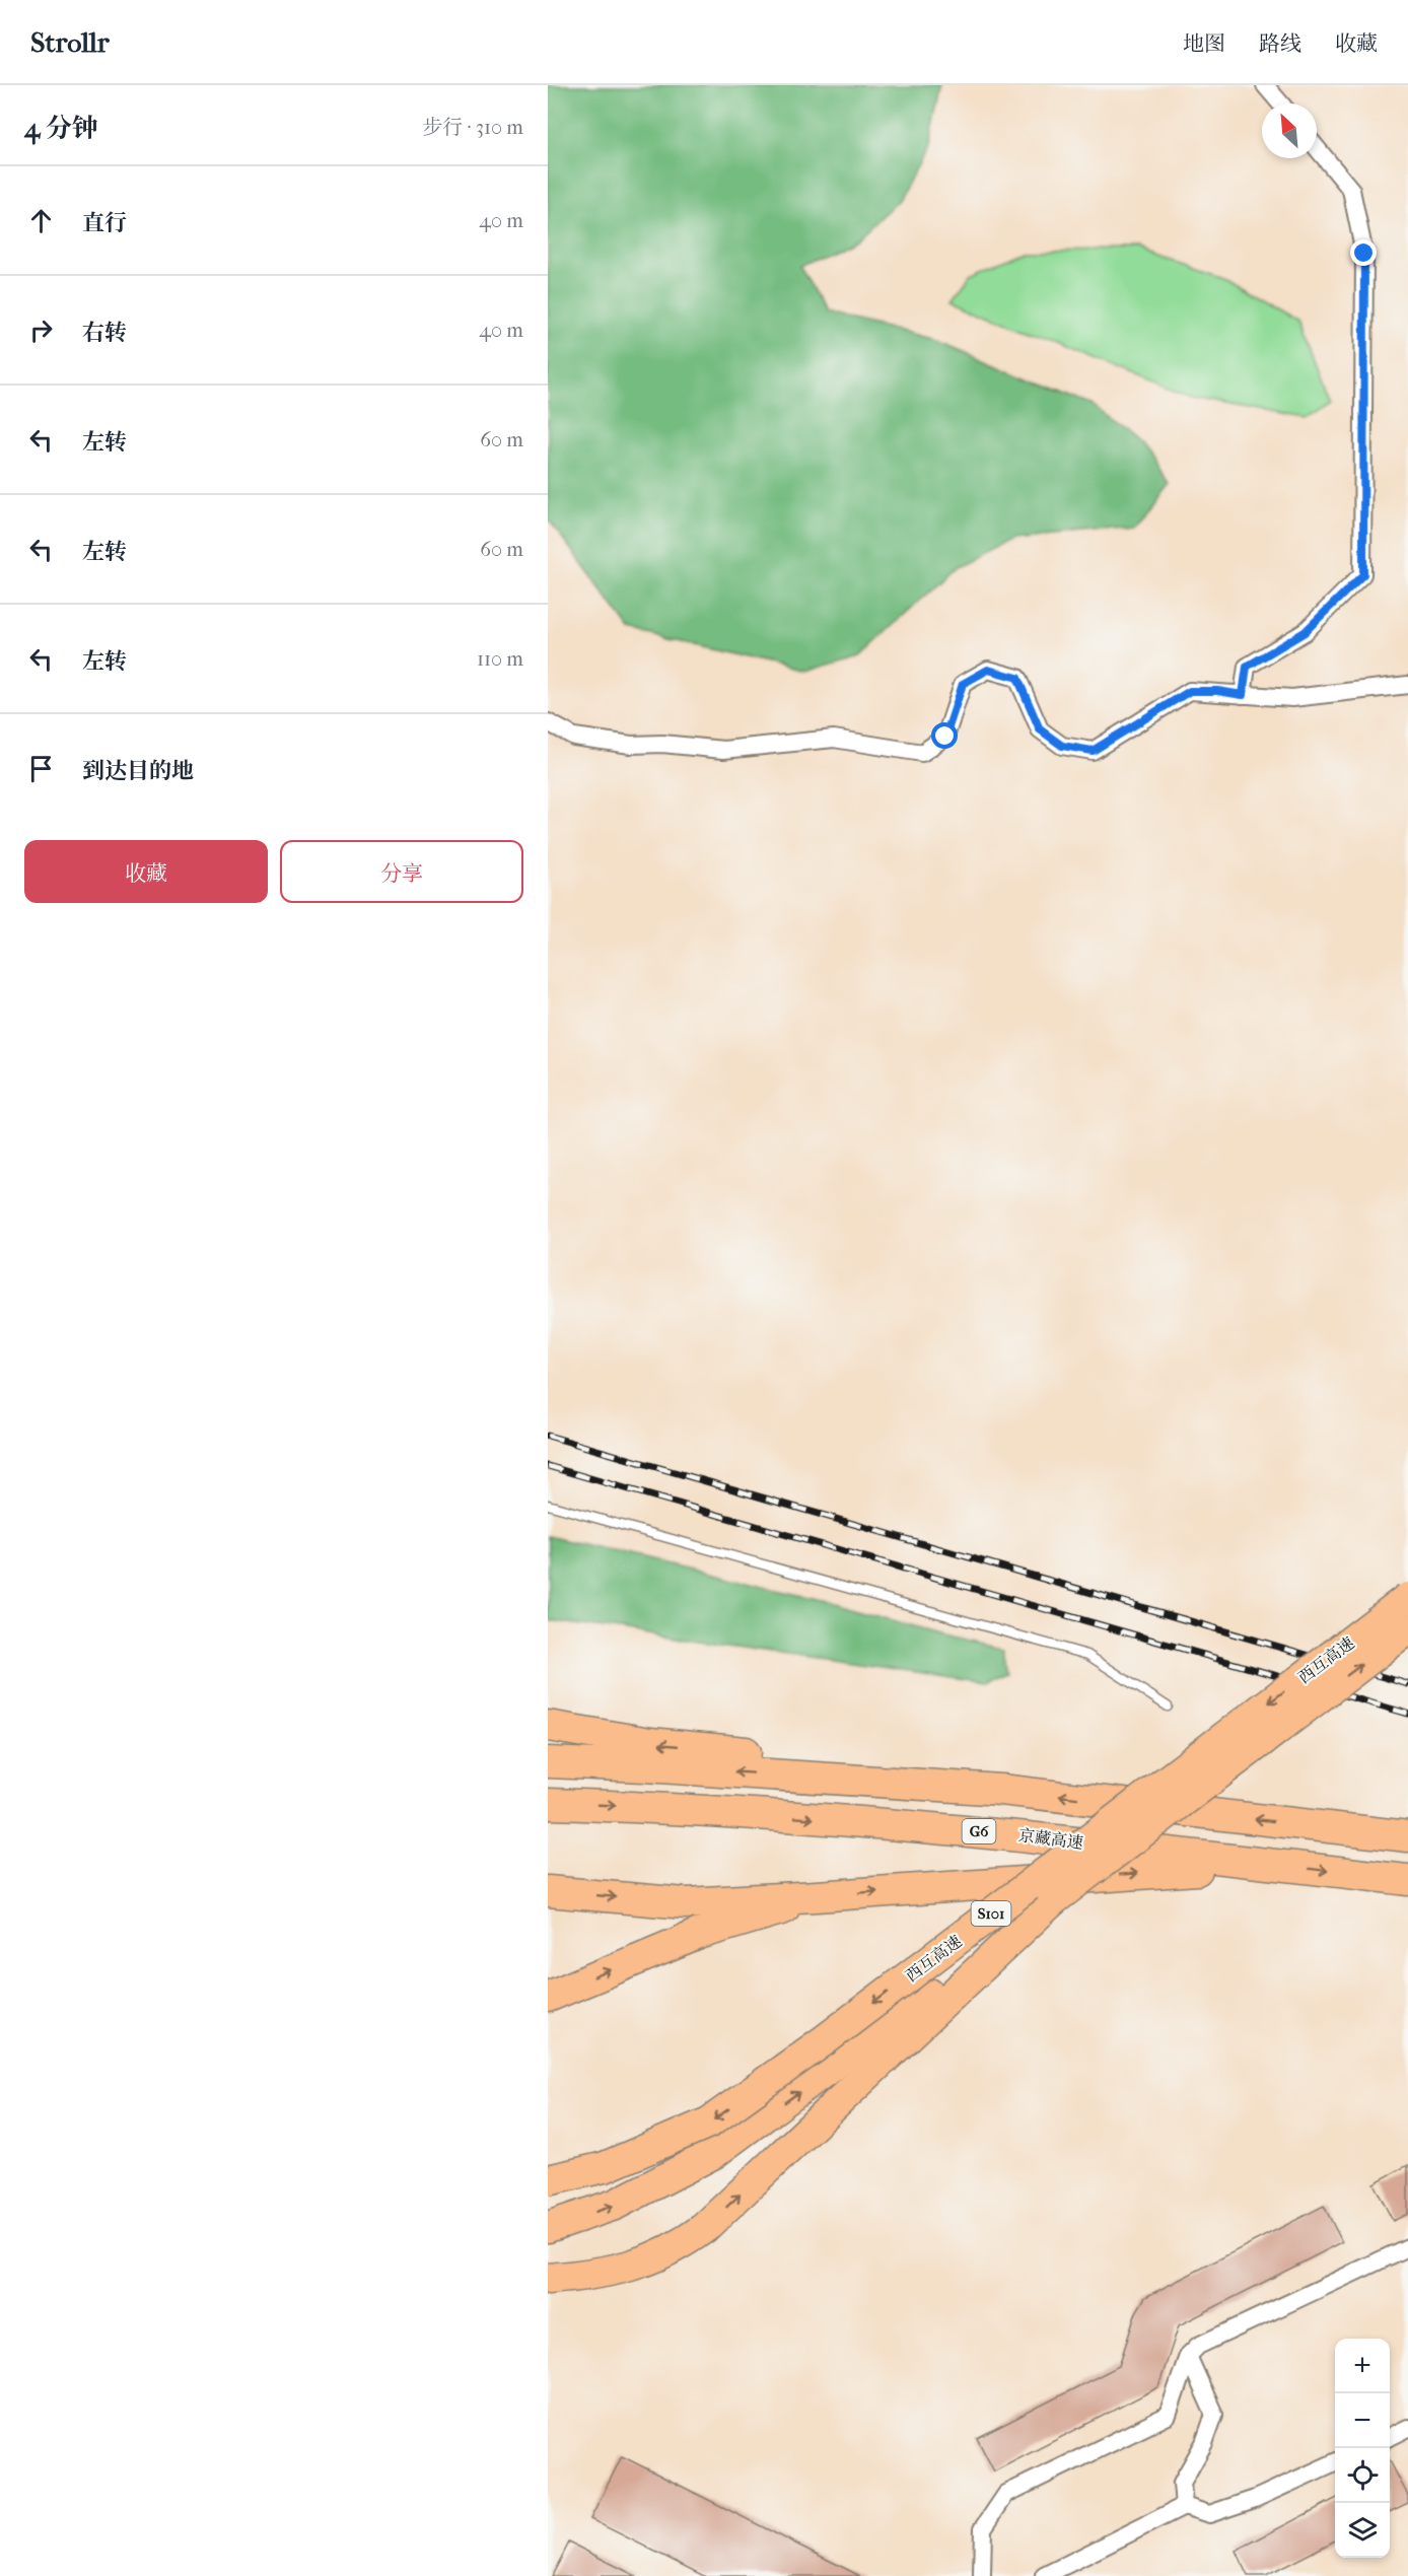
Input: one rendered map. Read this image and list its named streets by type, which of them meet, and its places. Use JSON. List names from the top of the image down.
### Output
{
  "streets": {
    "highway": [
      "西互高速",
      "G6",
      "京藏高速",
      "S101"
    ]
  },
  "crossings": [
    ["西互高速", "S101"]
  ],
  "north": "top left",
  "page": {
    "header": "Strollr",
    "nav": ["地图", "路线", "收藏"],
    "heading": ["4 分钟", "步行 · 310 m"],
    "list": [
      ["直行", "40 m"],
      ["右转", "40 m"],
      ["左转", "60 m"],
      ["左转", "60 m"],
      ["左转", "110 m"],
      "到达目的地"
    ],
    "buttons": ["收藏", "分享"],
    "map_buttons": ["+", "−"]
  }
}
